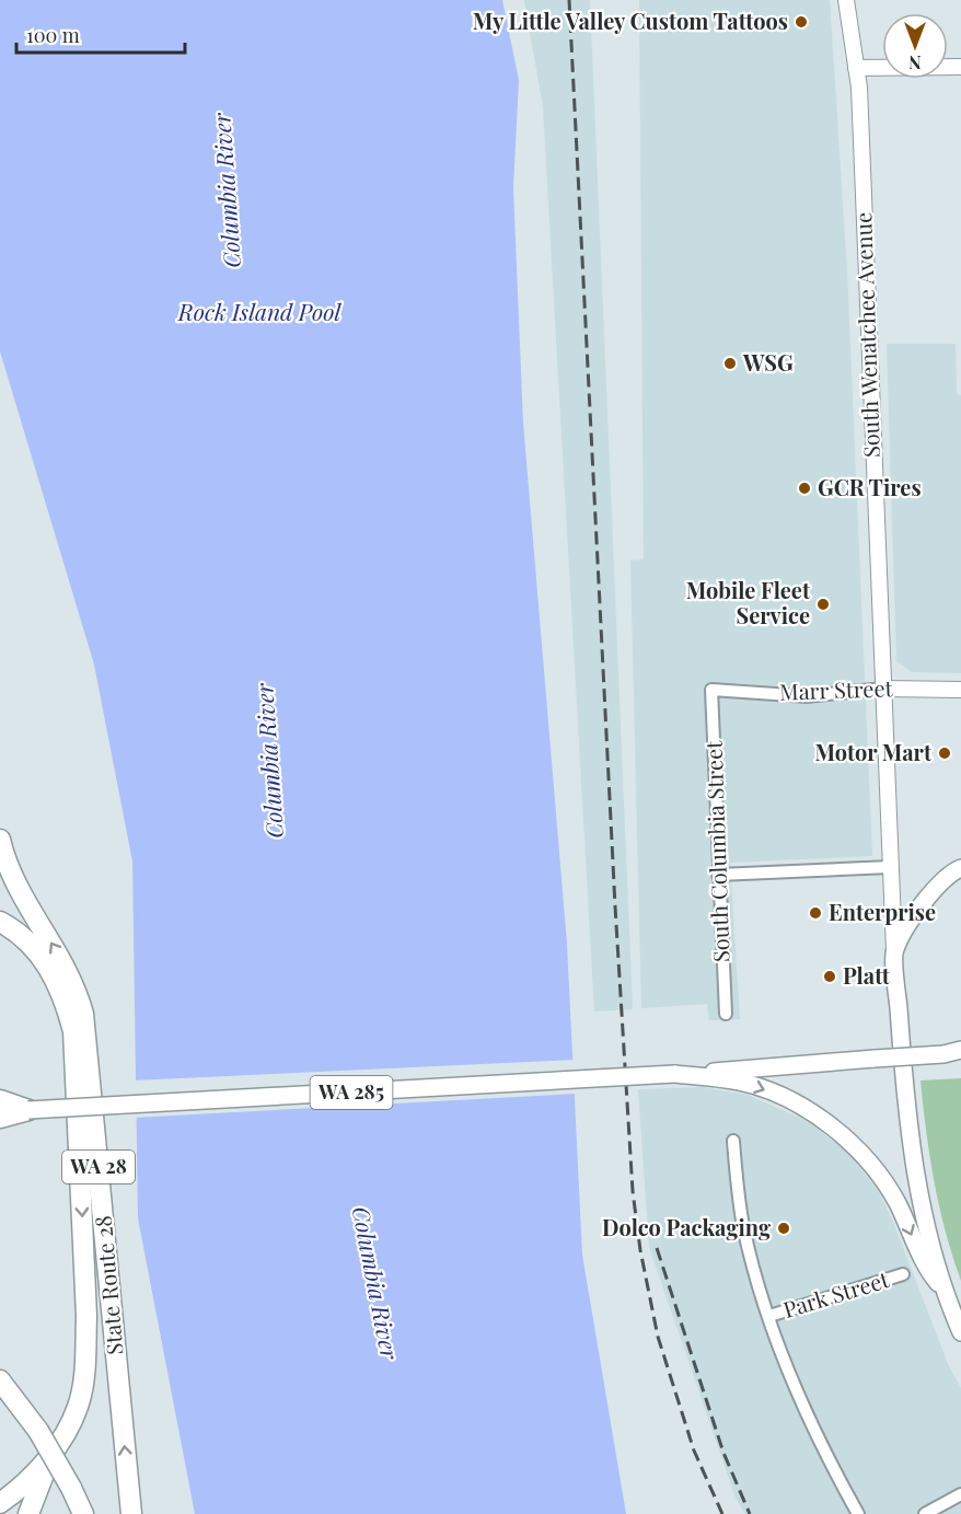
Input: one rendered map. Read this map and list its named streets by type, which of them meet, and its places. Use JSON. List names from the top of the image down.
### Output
{
  "streets": {
    "highway": ["WA 28", "State Route 28"],
    "main road": ["South Wenatchee Avenue", "Marr Street", "WA 285"],
    "street": ["South Columbia Street", "Park Street"]
  },
  "crossings": [
    ["South Wenatchee Avenue", "Marr Street"],
    ["Marr Street", "South Columbia Street"]
  ],
  "water": ["Columbia River", "Rock Island Pool"],
  "places": [
    "My Little Valley Custom Tattoos",
    "WSG",
    "GCR Tires",
    "Mobile Fleet Service",
    "Motor Mart",
    "Enterprise",
    "Platt",
    "Dolco Packaging"
  ],
  "scale_bar": "100 m",
  "north": "bottom"
}
